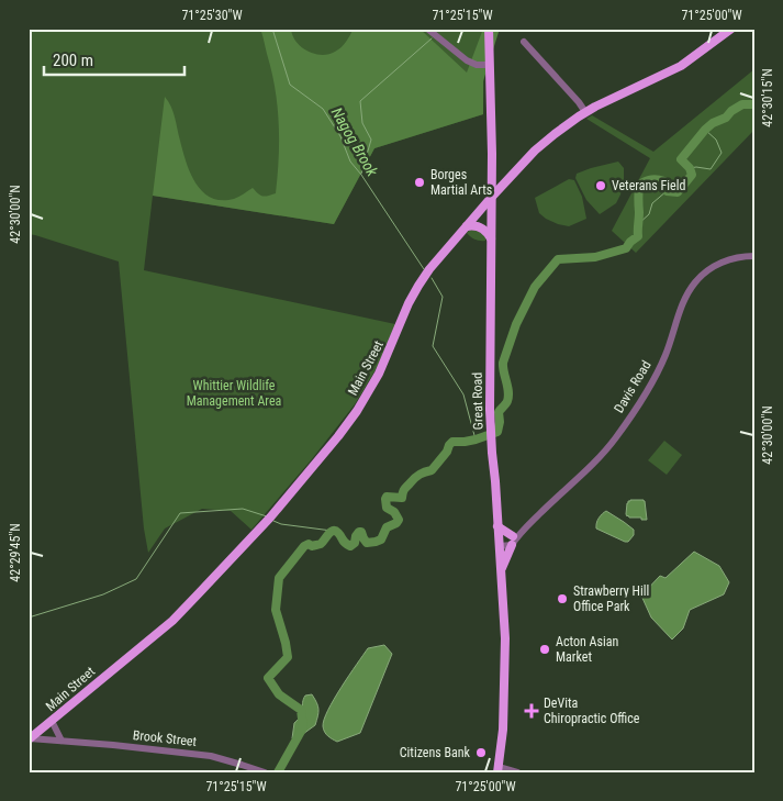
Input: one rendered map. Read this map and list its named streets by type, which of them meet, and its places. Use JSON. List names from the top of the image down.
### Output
{
  "streets": {
    "main road": ["Main Street", "Great Road"],
    "street": ["Davis Road", "Brook Street"]
  },
  "crossings": [
    ["Main Street", "Great Road"],
    ["Main Street", "Brook Street"]
  ],
  "water": ["Nagog Brook"],
  "parks": ["Whittier Wildlife Management Area"],
  "places": {
    "other": [
      "Borges Martial Arts",
      "Veterans Field",
      "Strawberry Hill Office Park",
      "Acton Asian Market",
      "Citizens Bank"
    ],
    "health": ["DeVita Chiropractic Office"]
  },
  "scale_bar": "200 m",
  "coordinates": [
    "71°25'30\"W",
    "71°25'15\"W",
    "71°25'00\"W",
    "42°30'15\"N",
    "42°30'00\"N",
    "42°29'45\"N"
  ]
}
